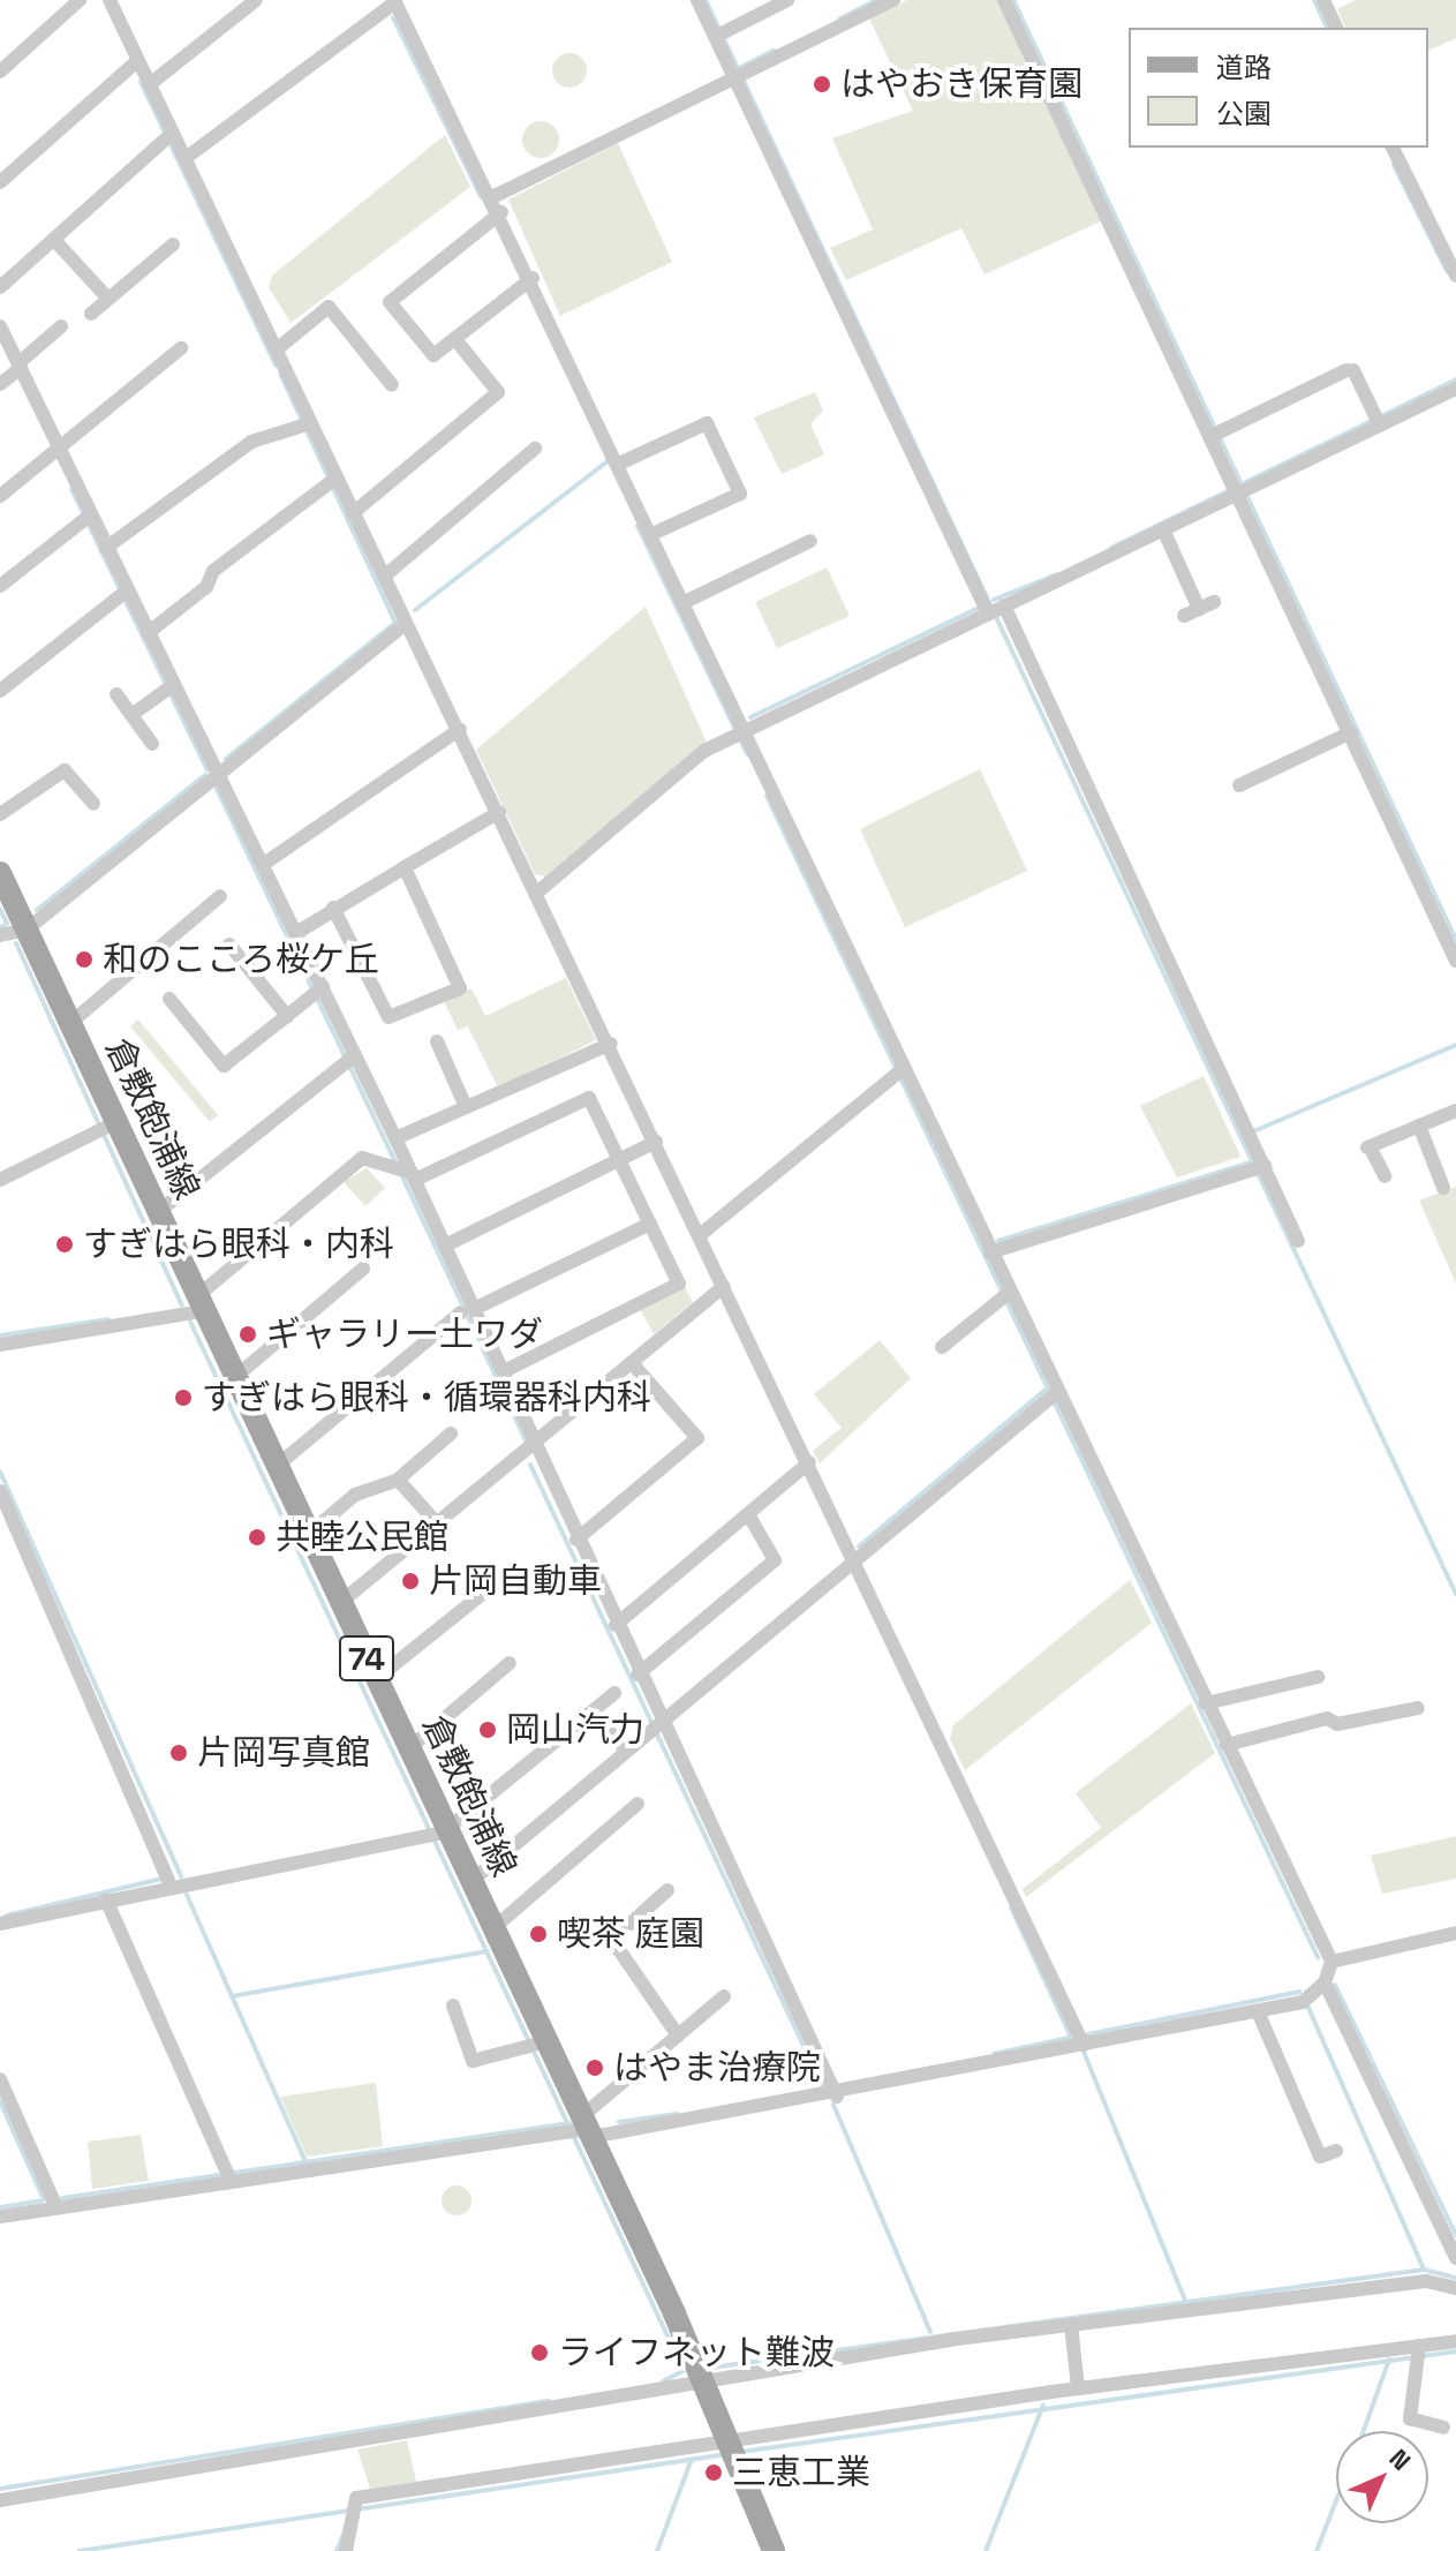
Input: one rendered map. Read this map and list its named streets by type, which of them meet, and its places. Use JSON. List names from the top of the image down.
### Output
{
  "streets": {
    "main road": ["倉敷飽浦線", "74"]
  },
  "places": [
    "はやおき保育園",
    "和のこころ桜ケ丘",
    "すぎはら眼科・内科",
    "ギャラリー土ワダ",
    "すぎはら眼科・循環器科内科",
    "共睦公民館",
    "片岡自動車",
    "岡山汽力",
    "片岡写真館",
    "喫茶 庭園",
    "はやま治療院",
    "ライフネット難波",
    "三恵工業"
  ],
  "legend": ["道路", "公園"],
  "north": "top right"
}
